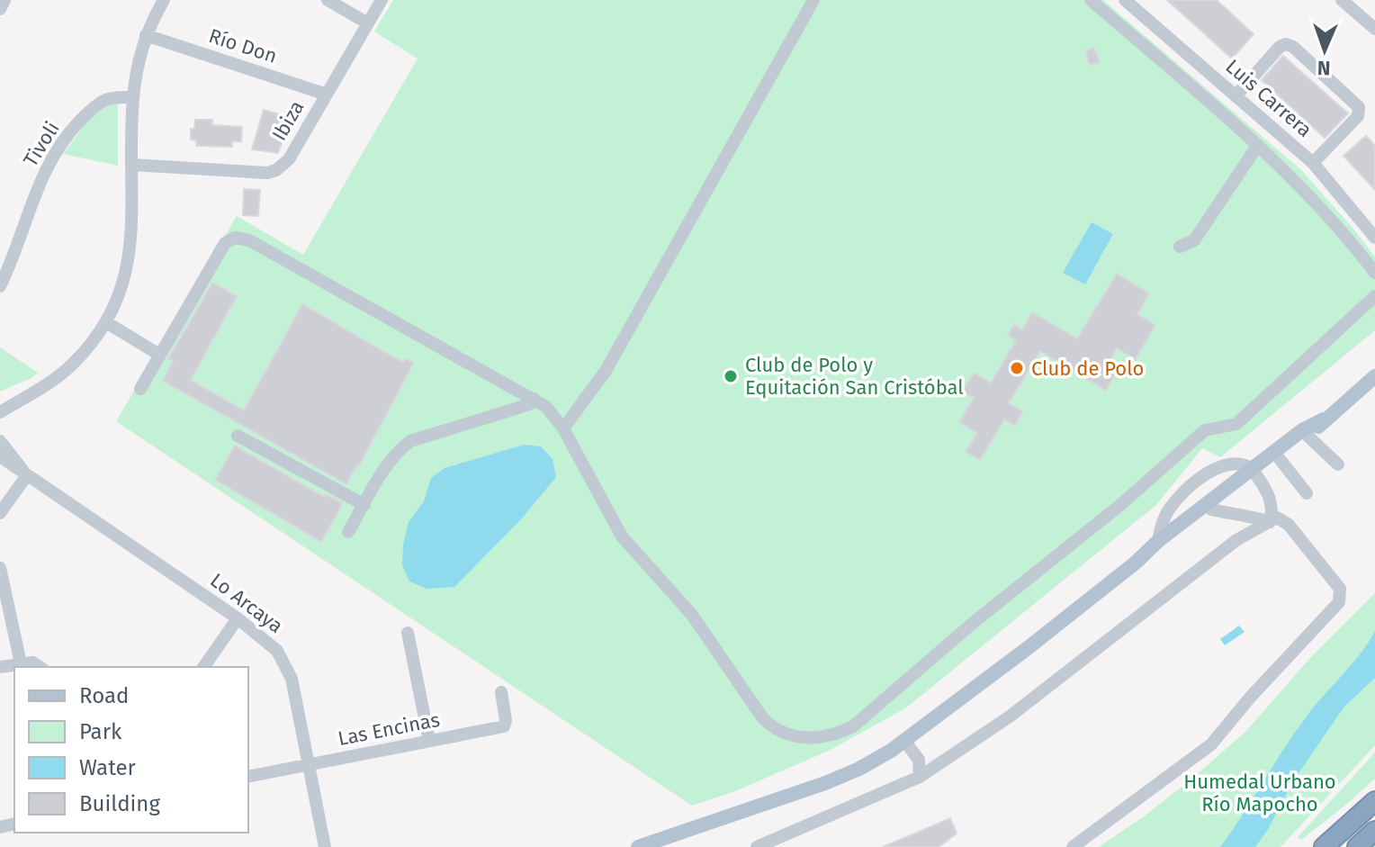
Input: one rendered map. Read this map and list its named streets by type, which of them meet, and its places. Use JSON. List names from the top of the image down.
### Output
{
  "streets": {
    "street": [
      "Río Don",
      "Luis Carrera",
      "Ibiza",
      "Tivoli",
      "Lo Arcaya",
      "Las Encinas"
    ]
  },
  "crossings": [
    ["Río Don", "Ibiza"],
    ["Lo Arcaya", "Las Encinas"]
  ],
  "parks": ["Humedal Urbano Río Mapocho"],
  "places": ["Club de Polo", "Club de Polo y Equitación San Cristóbal"],
  "legend": [
    "Road",
    "Park",
    "Water",
    "Building"
  ],
  "north": "bottom"
}
